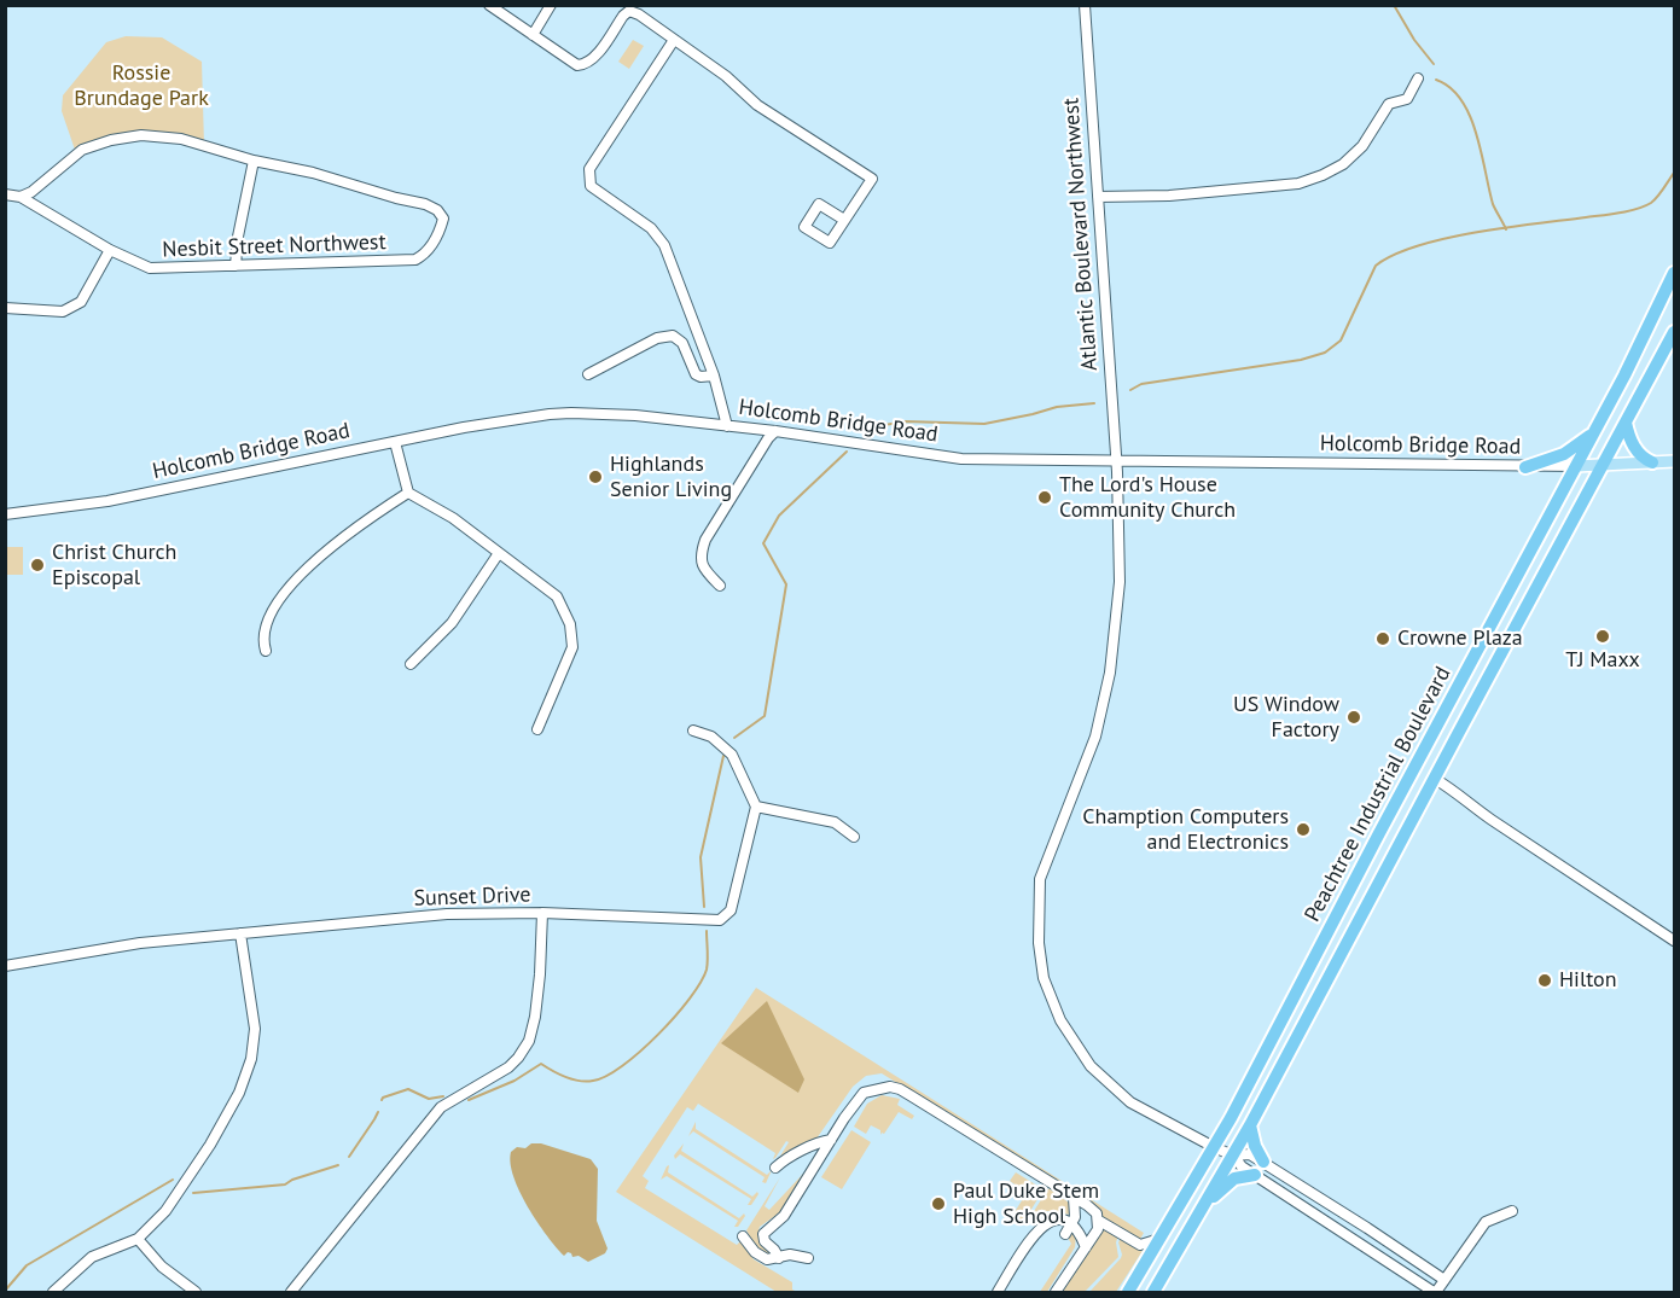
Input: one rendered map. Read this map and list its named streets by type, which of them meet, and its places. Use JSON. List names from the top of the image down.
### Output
{
  "streets": {
    "highway": ["Peachtree Industrial Boulevard"],
    "main road": ["Holcomb Bridge Road"],
    "street": ["Atlantic Boulevard Northwest", "Nesbit Street Northwest", "Sunset Drive"]
  },
  "crossings": [
    ["Atlantic Boulevard Northwest", "Holcomb Bridge Road"],
    ["Atlantic Boulevard Northwest", "Peachtree Industrial Boulevard"],
    ["Holcomb Bridge Road", "Peachtree Industrial Boulevard"]
  ],
  "parks": ["Rossie Brundage Park"],
  "places": [
    "Highlands Senior Living",
    "The Lord's House Community Church",
    "Christ Church Episcopal",
    "TJ Maxx",
    "Crowne Plaza",
    "US Window Factory",
    "Chamption Computers and Electronics",
    "Hilton",
    "Paul Duke Stem High School"
  ]
}
